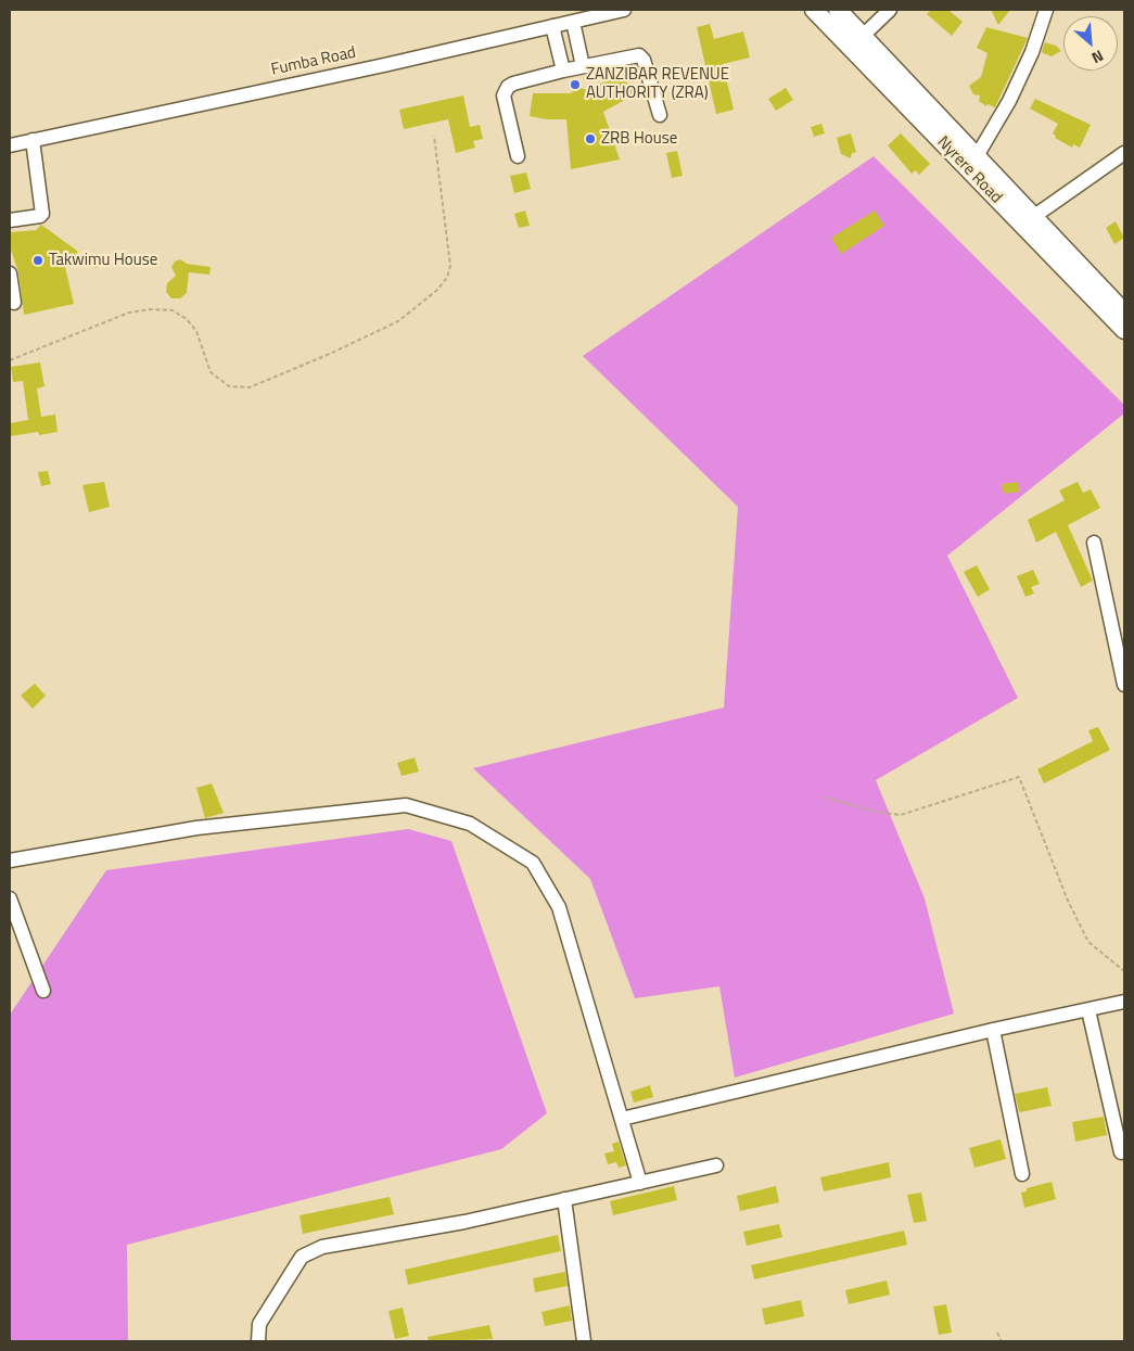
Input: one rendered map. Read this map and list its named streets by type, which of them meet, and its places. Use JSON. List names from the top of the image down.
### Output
{
  "streets": {
    "main road": ["Nyrere Road"],
    "street": ["Fumba Road"]
  },
  "places": ["ZANZIBAR REVENUE AUTHORITY (ZRA)", "ZRB House", "Takwimu House"],
  "north": "bottom right"
}
